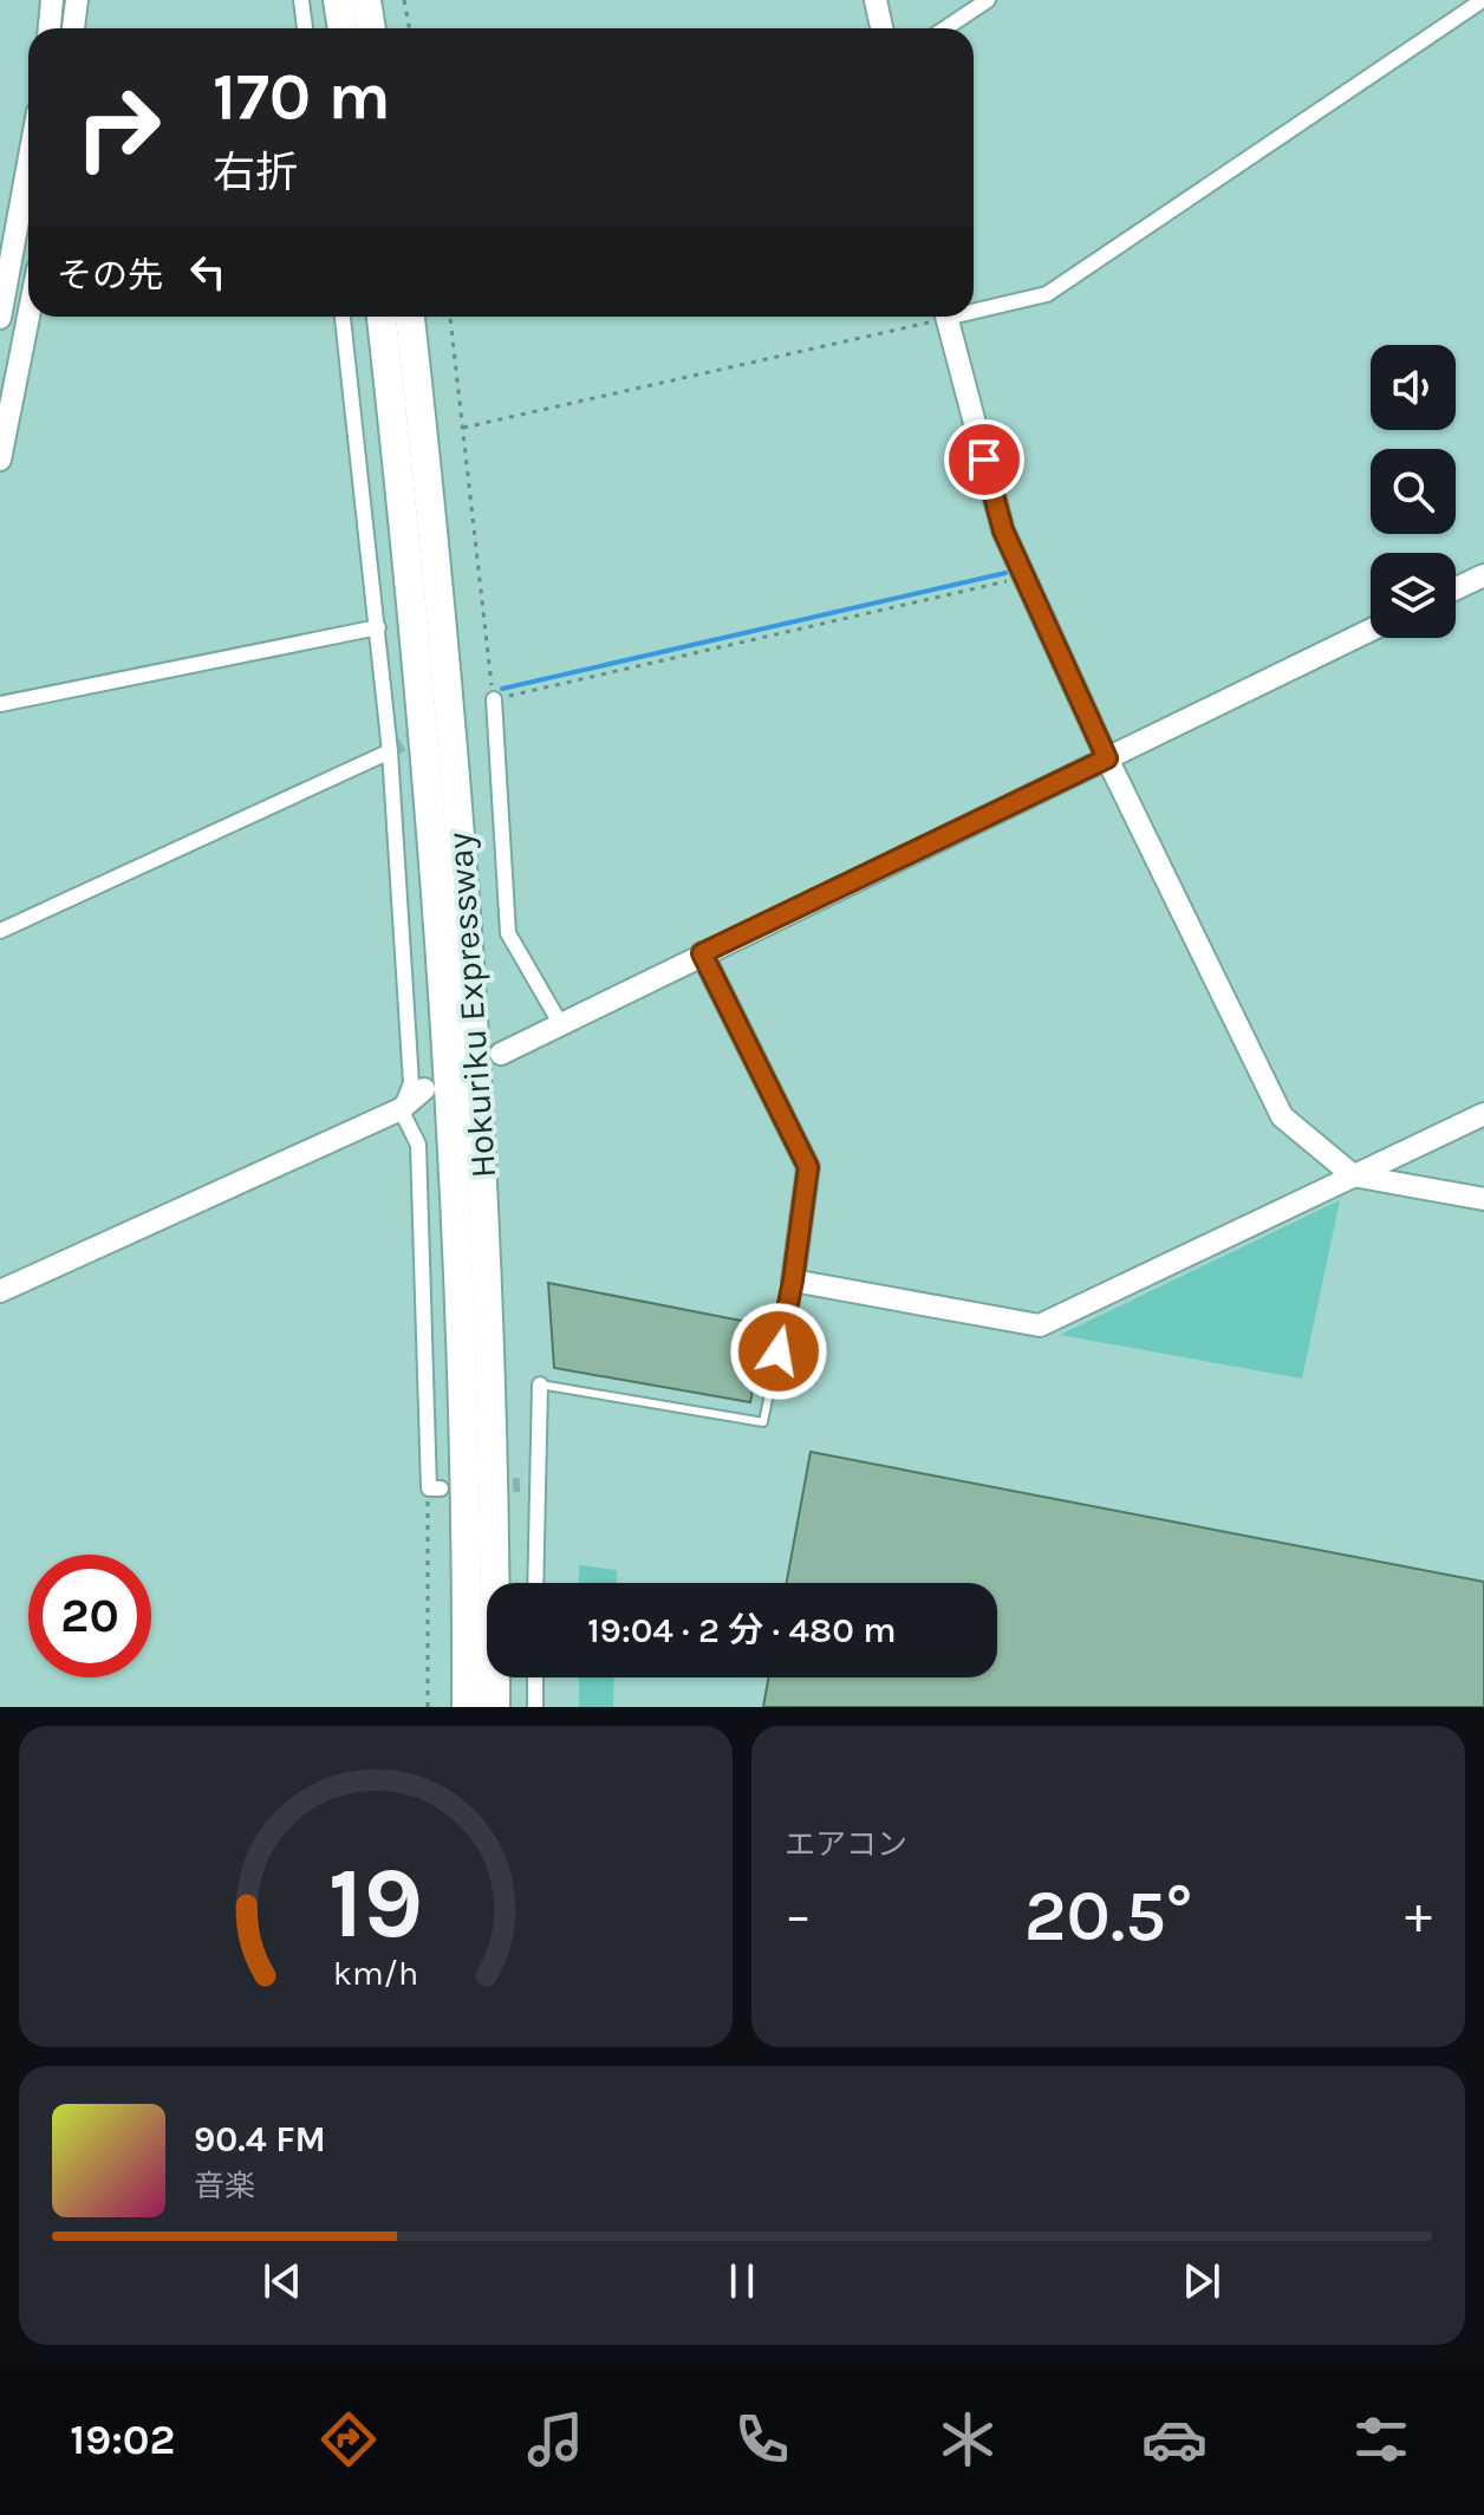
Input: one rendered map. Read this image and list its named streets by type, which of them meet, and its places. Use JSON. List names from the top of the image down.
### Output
{
  "streets": {
    "highway": ["Hokuriku Expressway"]
  },
  "page": {
    "turn": ["170 m", "右折"],
    "then": "その先",
    "limit": "20",
    "trip": "19:04 · 2 分 · 480 m",
    "tile": "エアコン",
    "heat": ["−", "20.5°", "+"],
    "song": ["90.4 FM", "音楽"],
    "tabs": "19:02",
    "gauge": ["19", "km/h"]
  }
}
